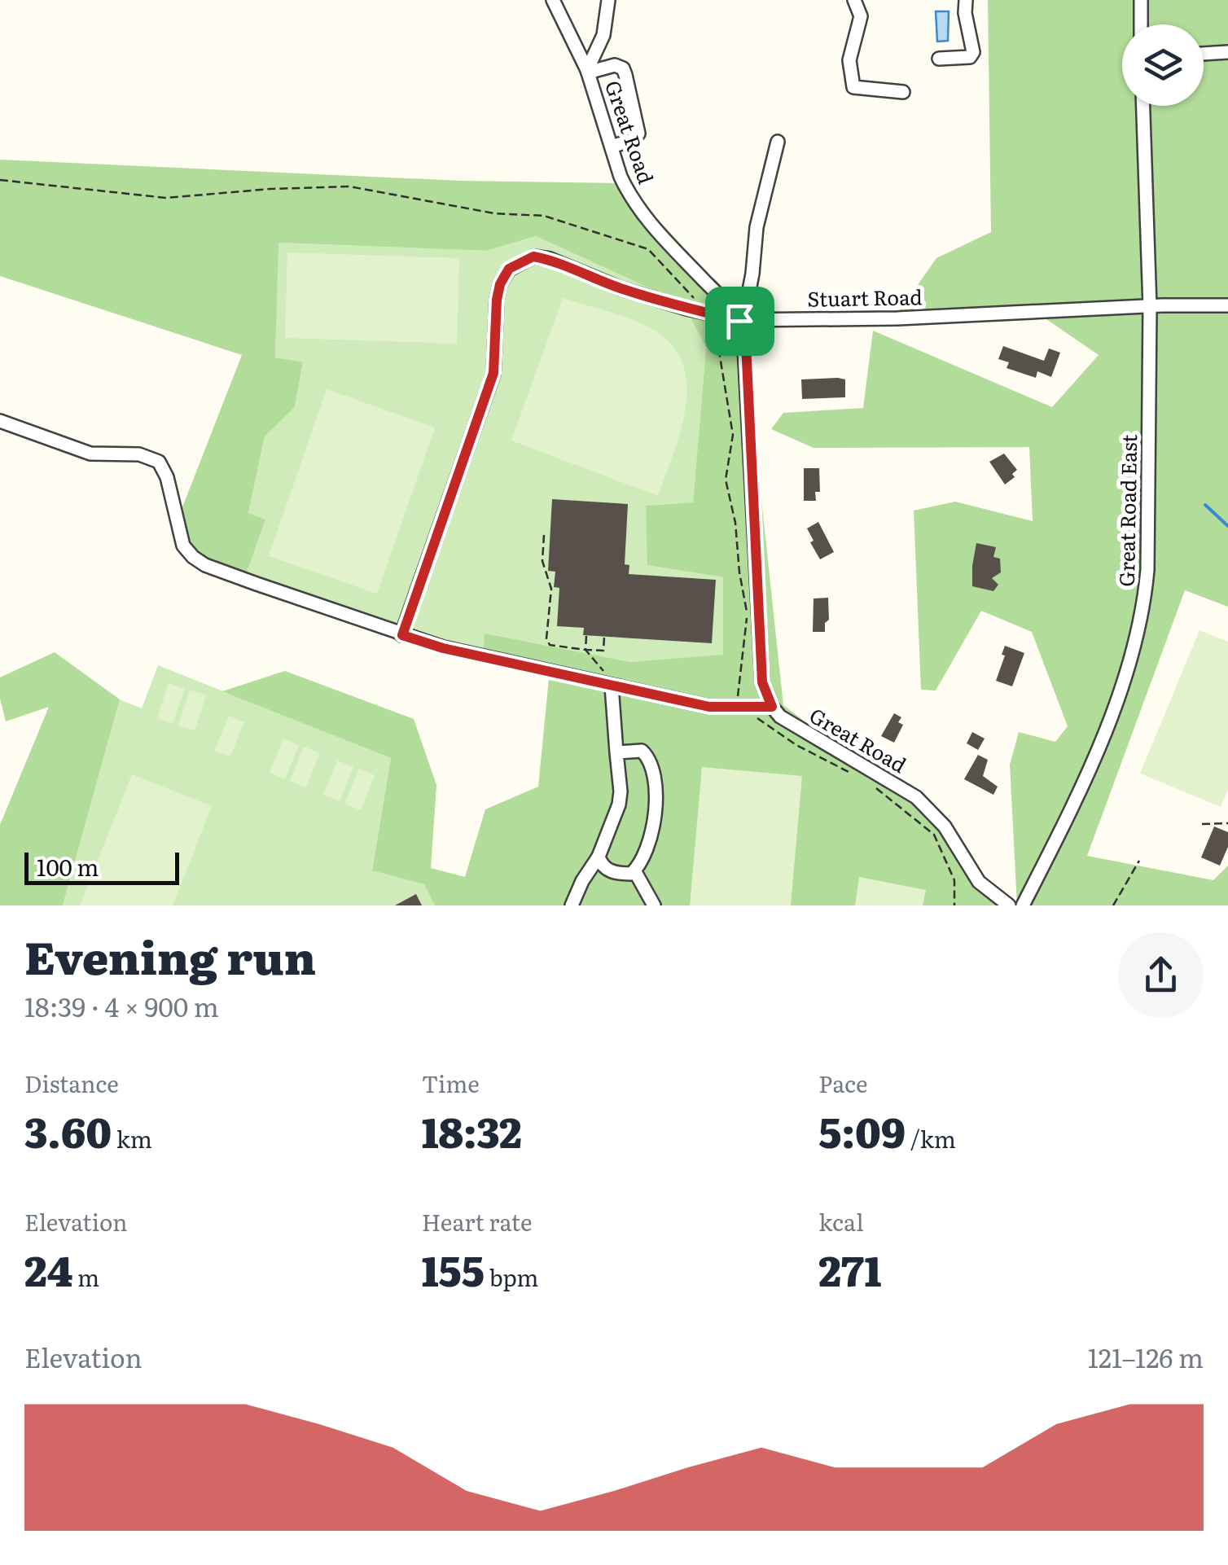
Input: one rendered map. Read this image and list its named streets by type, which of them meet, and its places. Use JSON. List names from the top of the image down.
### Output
{
  "streets": {
    "street": ["Great Road", "Stuart Road", "Great Road East"]
  },
  "crossings": [
    ["Great Road", "Stuart Road"],
    ["Stuart Road", "Great Road East"]
  ],
  "scale_bar": "100 m",
  "page": {
    "scale": "100 m",
    "heading": ["Evening run", "18:39 · 4 × 900 m"],
    "stats": [
      ["Distance", "3.60 km"],
      ["Time", "18:32"],
      ["Pace", "5:09 /km"],
      ["Elevation", "24 m"],
      ["Heart rate", "155 bpm"],
      ["kcal", "271"]
    ],
    "chart": ["Elevation", "121–126 m"]
  }
}
